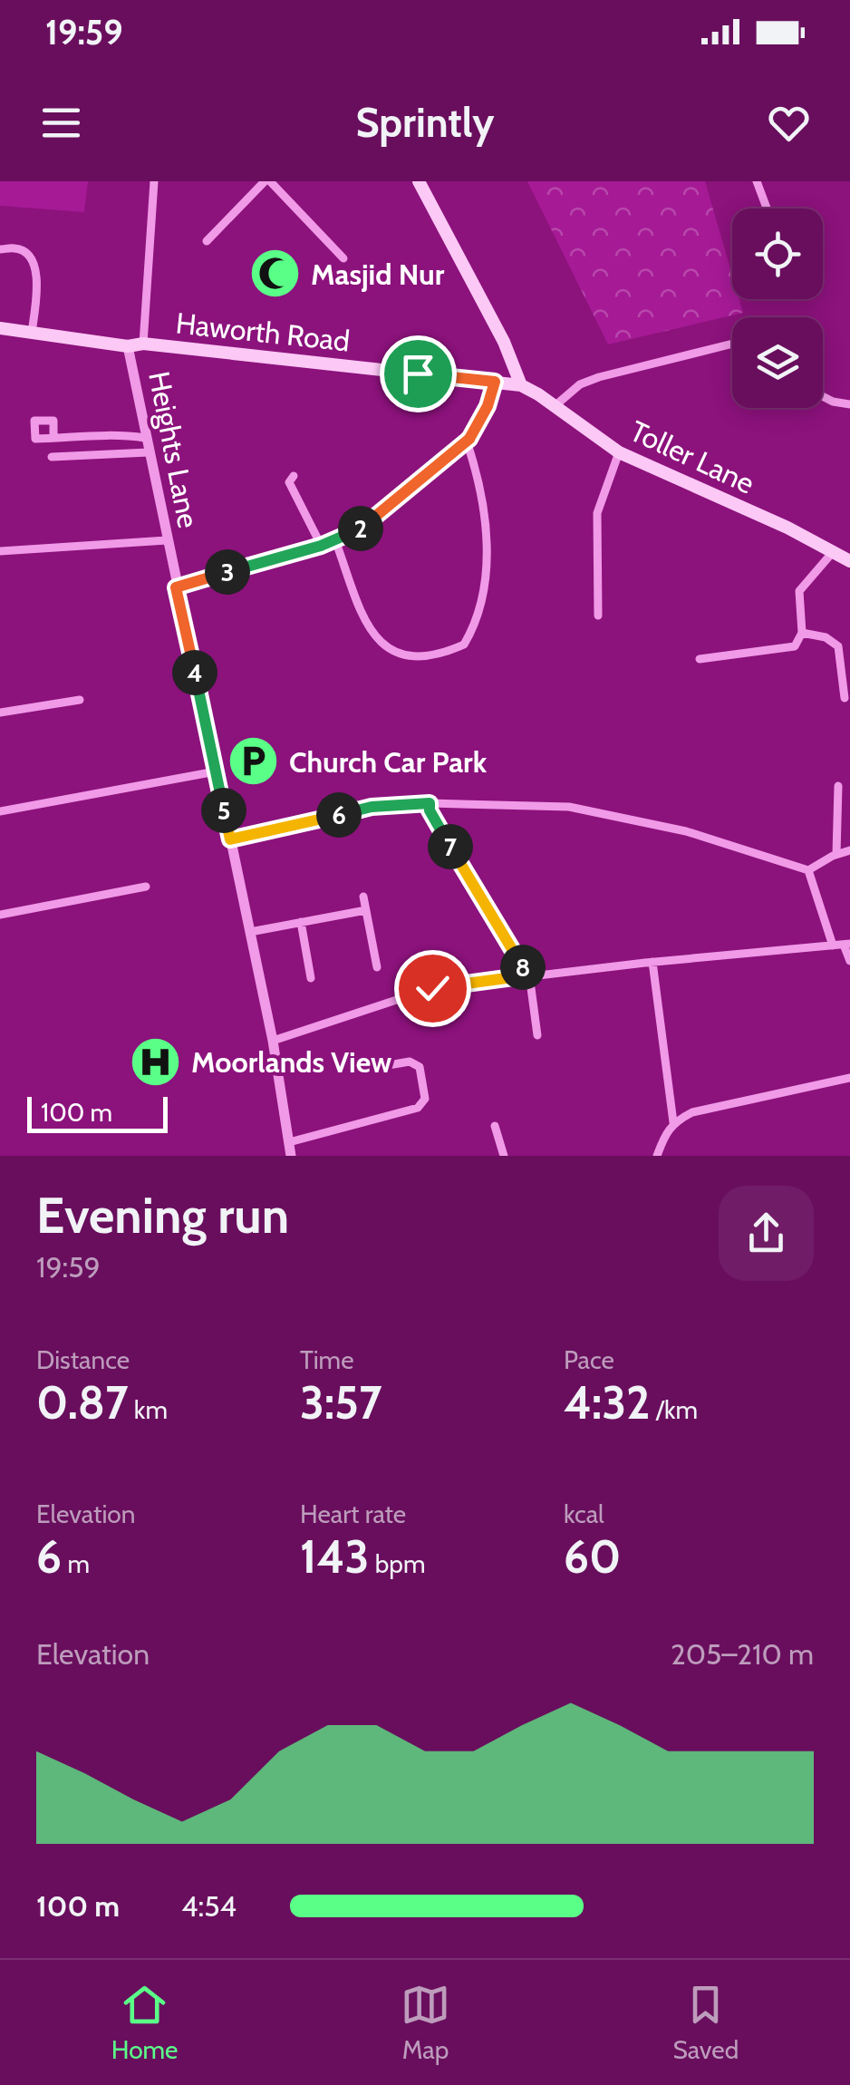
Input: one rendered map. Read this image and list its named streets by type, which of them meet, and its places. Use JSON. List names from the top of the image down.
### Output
{
  "streets": {
    "main road": ["Haworth Road", "Toller Lane"],
    "street": ["Heights Lane"]
  },
  "crossings": [
    ["Haworth Road", "Heights Lane"],
    ["Haworth Road", "Toller Lane"]
  ],
  "places": {
    "mosque": ["Masjid Nur"],
    "parking": ["Church Car Park"],
    "hospital": ["Moorlands View"]
  },
  "scale_bar": "100 m",
  "page": {
    "status": "19:59",
    "header": "Sprintly",
    "pins": [
      "2",
      "3",
      "4",
      "5",
      "6",
      "7",
      "8"
    ],
    "scale": "100 m",
    "heading": ["Evening run", "19:59"],
    "stats": [
      ["Distance", "0.87 km"],
      ["Time", "3:57"],
      ["Pace", "4:32 /km"],
      ["Elevation", "6 m"],
      ["Heart rate", "143 bpm"],
      ["kcal", "60"]
    ],
    "chart": ["Elevation", "205–210 m"],
    "list": [
      {
        "name": "100 m",
        "note": "4:54"
      }
    ],
    "tabs": ["Home", "Map", "Saved"]
  }
}
